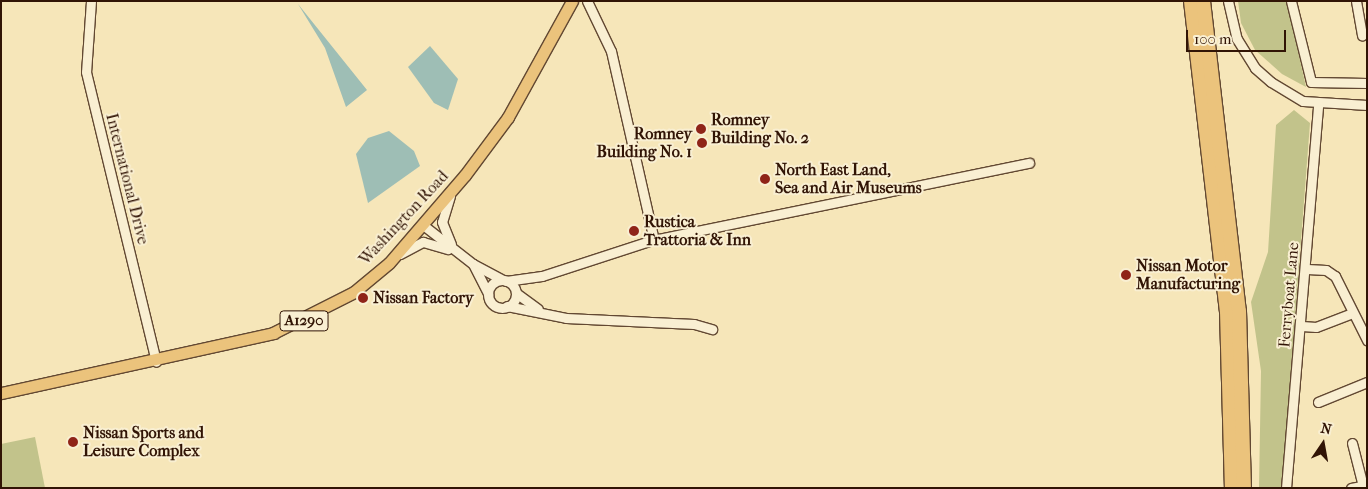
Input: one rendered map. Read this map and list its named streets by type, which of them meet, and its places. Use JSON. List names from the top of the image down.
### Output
{
  "streets": {
    "main road": ["Washington Road", "A1290"],
    "street": ["International Drive", "Ferryboat Lane"]
  },
  "crossings": [
    ["International Drive", "Washington Road"]
  ],
  "places": [
    "Romney Building No. 2",
    "Romney Building No. 1",
    "North East Land, Sea and Air Museums",
    "Rustica Trattoria & Inn",
    "Nissan Motor Manufacturing",
    "Nissan Factory",
    "Nissan Sports and Leisure Complex"
  ],
  "scale_bar": "100 m",
  "north": "top"
}
